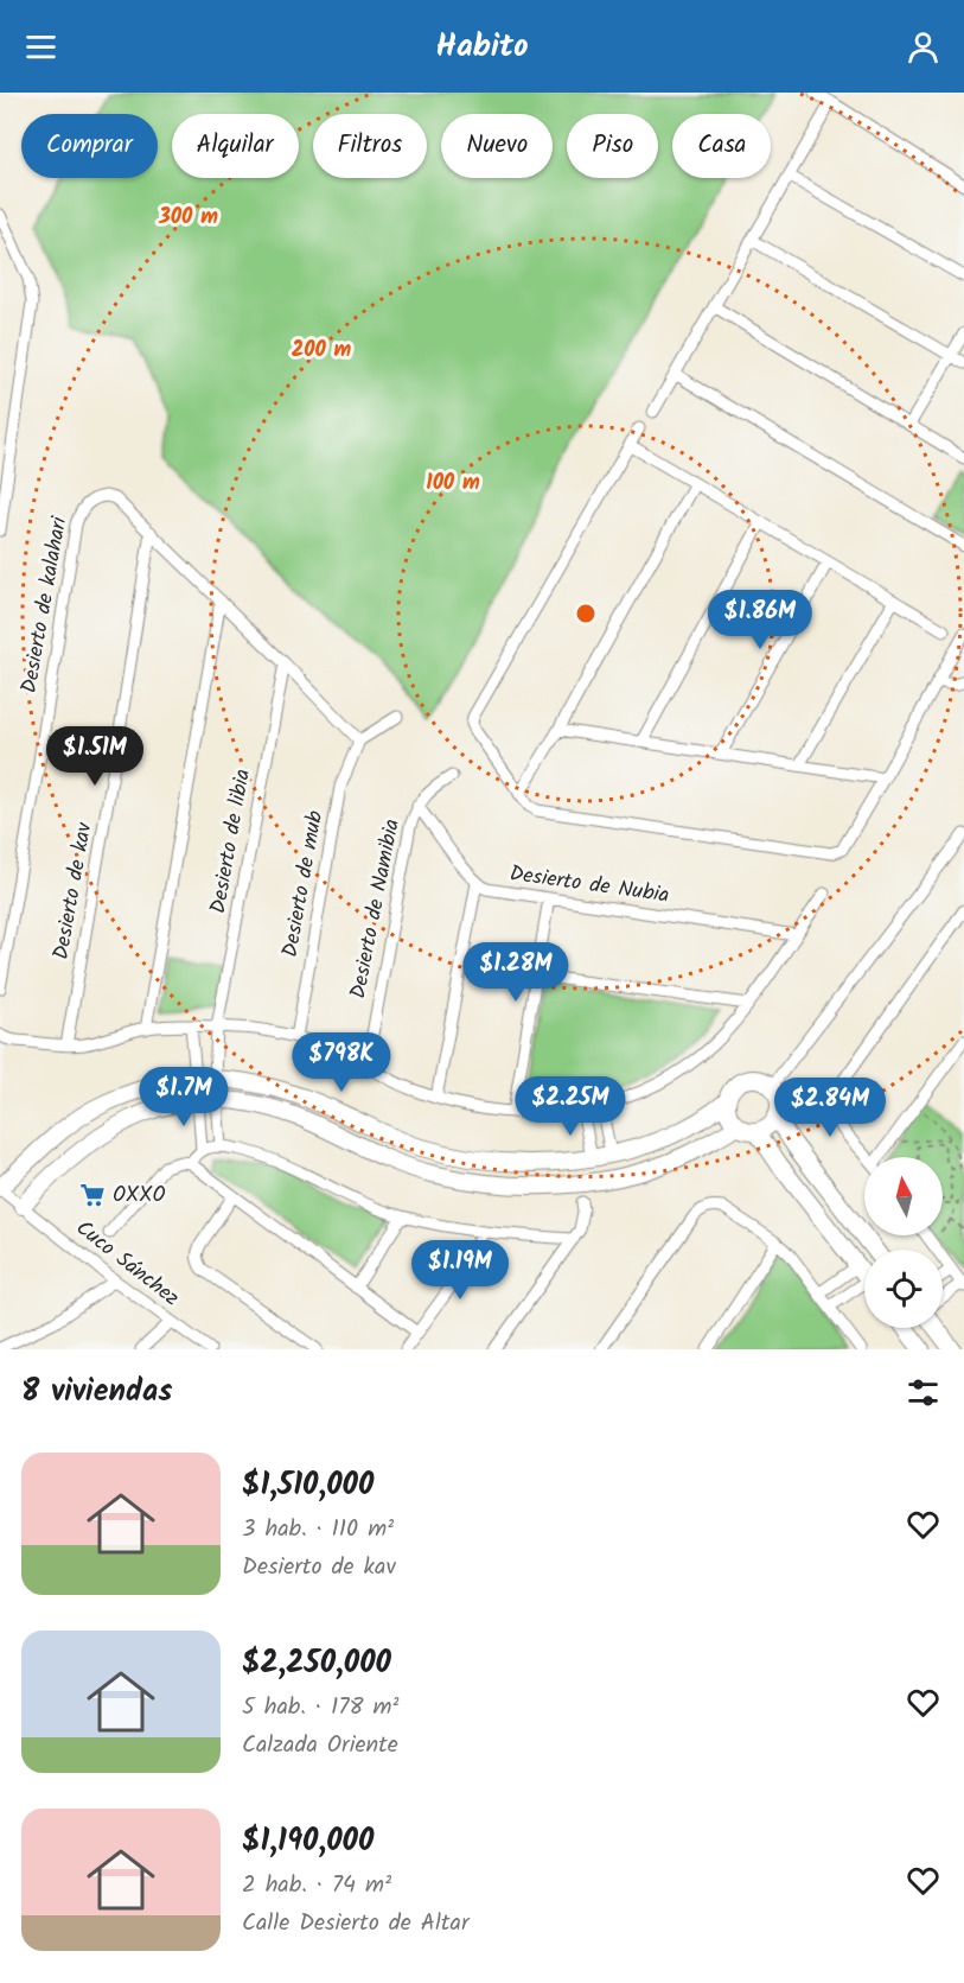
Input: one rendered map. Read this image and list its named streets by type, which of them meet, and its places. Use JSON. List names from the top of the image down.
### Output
{
  "streets": {
    "street": [
      "Desierto de kalahari",
      "Desierto de libia",
      "Desierto de mub",
      "Desierto de Nubia",
      "Desierto de kav",
      "Desierto de Namibia",
      "Cuco Sánchez"
    ]
  },
  "crossings": [
    ["Desierto de kalahari", "Desierto de kav"],
    ["Desierto de Nubia", "Desierto de Namibia"]
  ],
  "places": {
    "supermarket": ["OXXO"]
  },
  "north": "top",
  "page": {
    "header": "Habito",
    "chip": [
      "Comprar",
      "Alquilar",
      "Filtros",
      "Nuevo",
      "Piso",
      "Casa"
    ],
    "price": [
      "$1.86M",
      "$1.51M",
      "$1.28M",
      "$798K",
      "$1.7M",
      "$2.25M",
      "$2.84M",
      "$1.19M"
    ],
    "heading": "8 viviendas",
    "list": [
      {
        "name": "$1,510,000",
        "note": "3 hab. · 110 m² · Desierto de kav"
      },
      {
        "name": "$2,250,000",
        "note": "5 hab. · 178 m² · Calzada Oriente"
      },
      {
        "name": "$1,190,000",
        "note": "2 hab. · 74 m² · Calle Desierto de Altar"
      }
    ]
  },
  "rings": ["300 m", "200 m", "100 m"]
}
